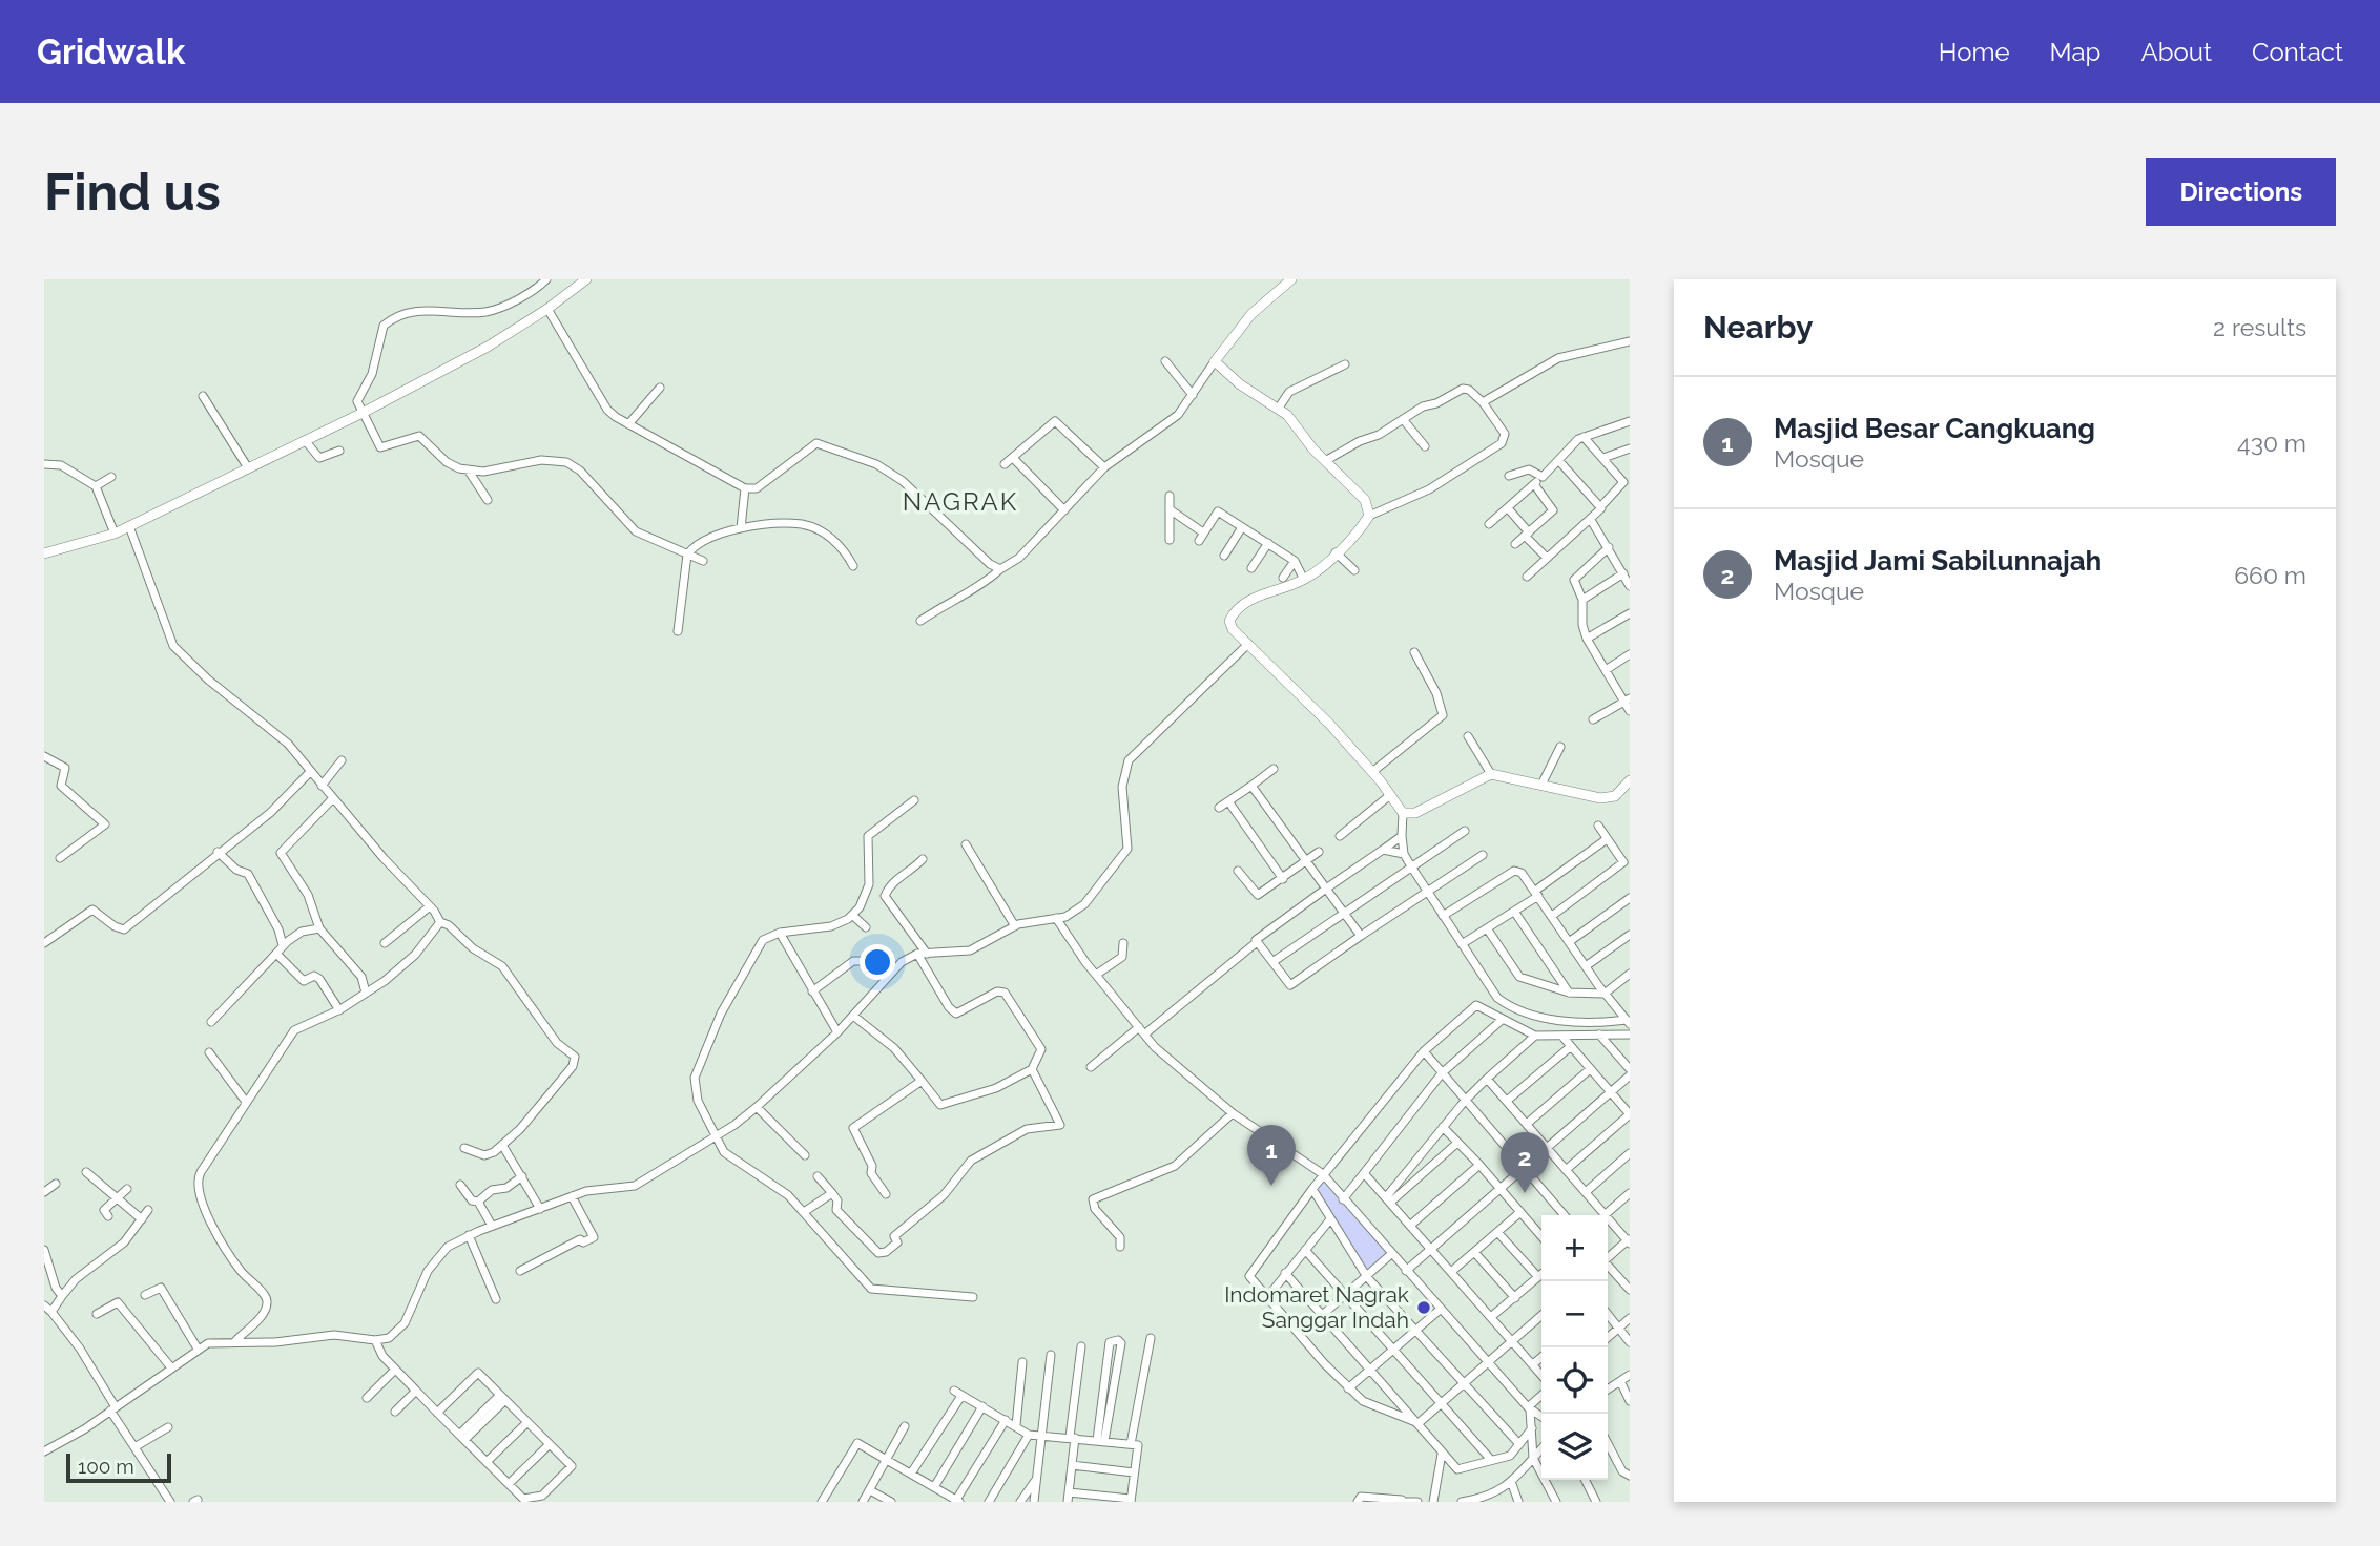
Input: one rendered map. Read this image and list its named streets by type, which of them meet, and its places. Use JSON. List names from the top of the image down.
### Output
{
  "districts": ["NAGRAK"],
  "places": ["Indomaret Nagrak Sanggar Indah"],
  "scale_bar": "100 m",
  "page": {
    "header": "Gridwalk",
    "nav": [
      "Home",
      "Map",
      "About",
      "Contact"
    ],
    "buttons": "Directions",
    "title": "Find us",
    "heading": ["Nearby", "2 results"],
    "list": [
      {
        "mark": "1",
        "name": "Masjid Besar Cangkuang",
        "note": "Mosque",
        "value": "430 m"
      },
      {
        "mark": "2",
        "name": "Masjid Jami Sabilunnajah",
        "note": "Mosque",
        "value": "660 m"
      }
    ],
    "pins": ["1", "2"],
    "map_buttons": ["+", "−"],
    "scale": "100 m"
  }
}
